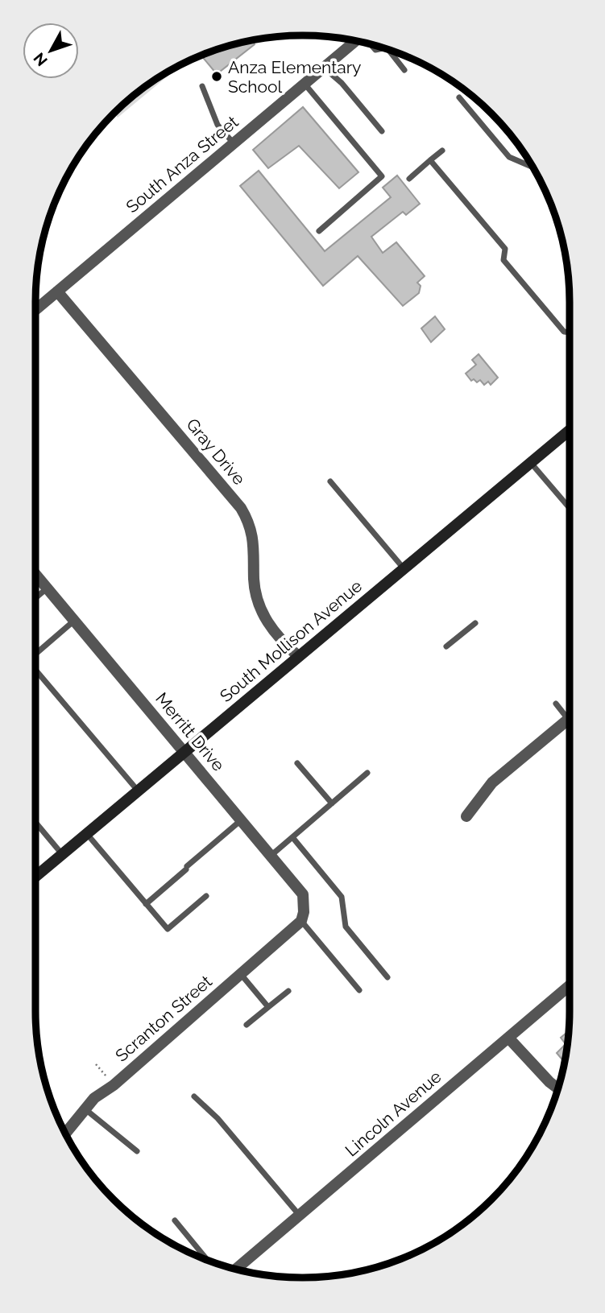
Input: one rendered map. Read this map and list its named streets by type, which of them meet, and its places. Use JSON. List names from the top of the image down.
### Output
{
  "streets": {
    "main road": ["South Mollison Avenue"],
    "street": [
      "South Anza Street",
      "Gray Drive",
      "Merritt Drive",
      "Scranton Street",
      "Lincoln Avenue"
    ]
  },
  "crossings": [
    ["South Anza Street", "Gray Drive"],
    ["Gray Drive", "South Mollison Avenue"],
    ["South Mollison Avenue", "Merritt Drive"],
    ["Merritt Drive", "Scranton Street"]
  ],
  "places": ["Anza Elementary School"],
  "north": "bottom left"
}
